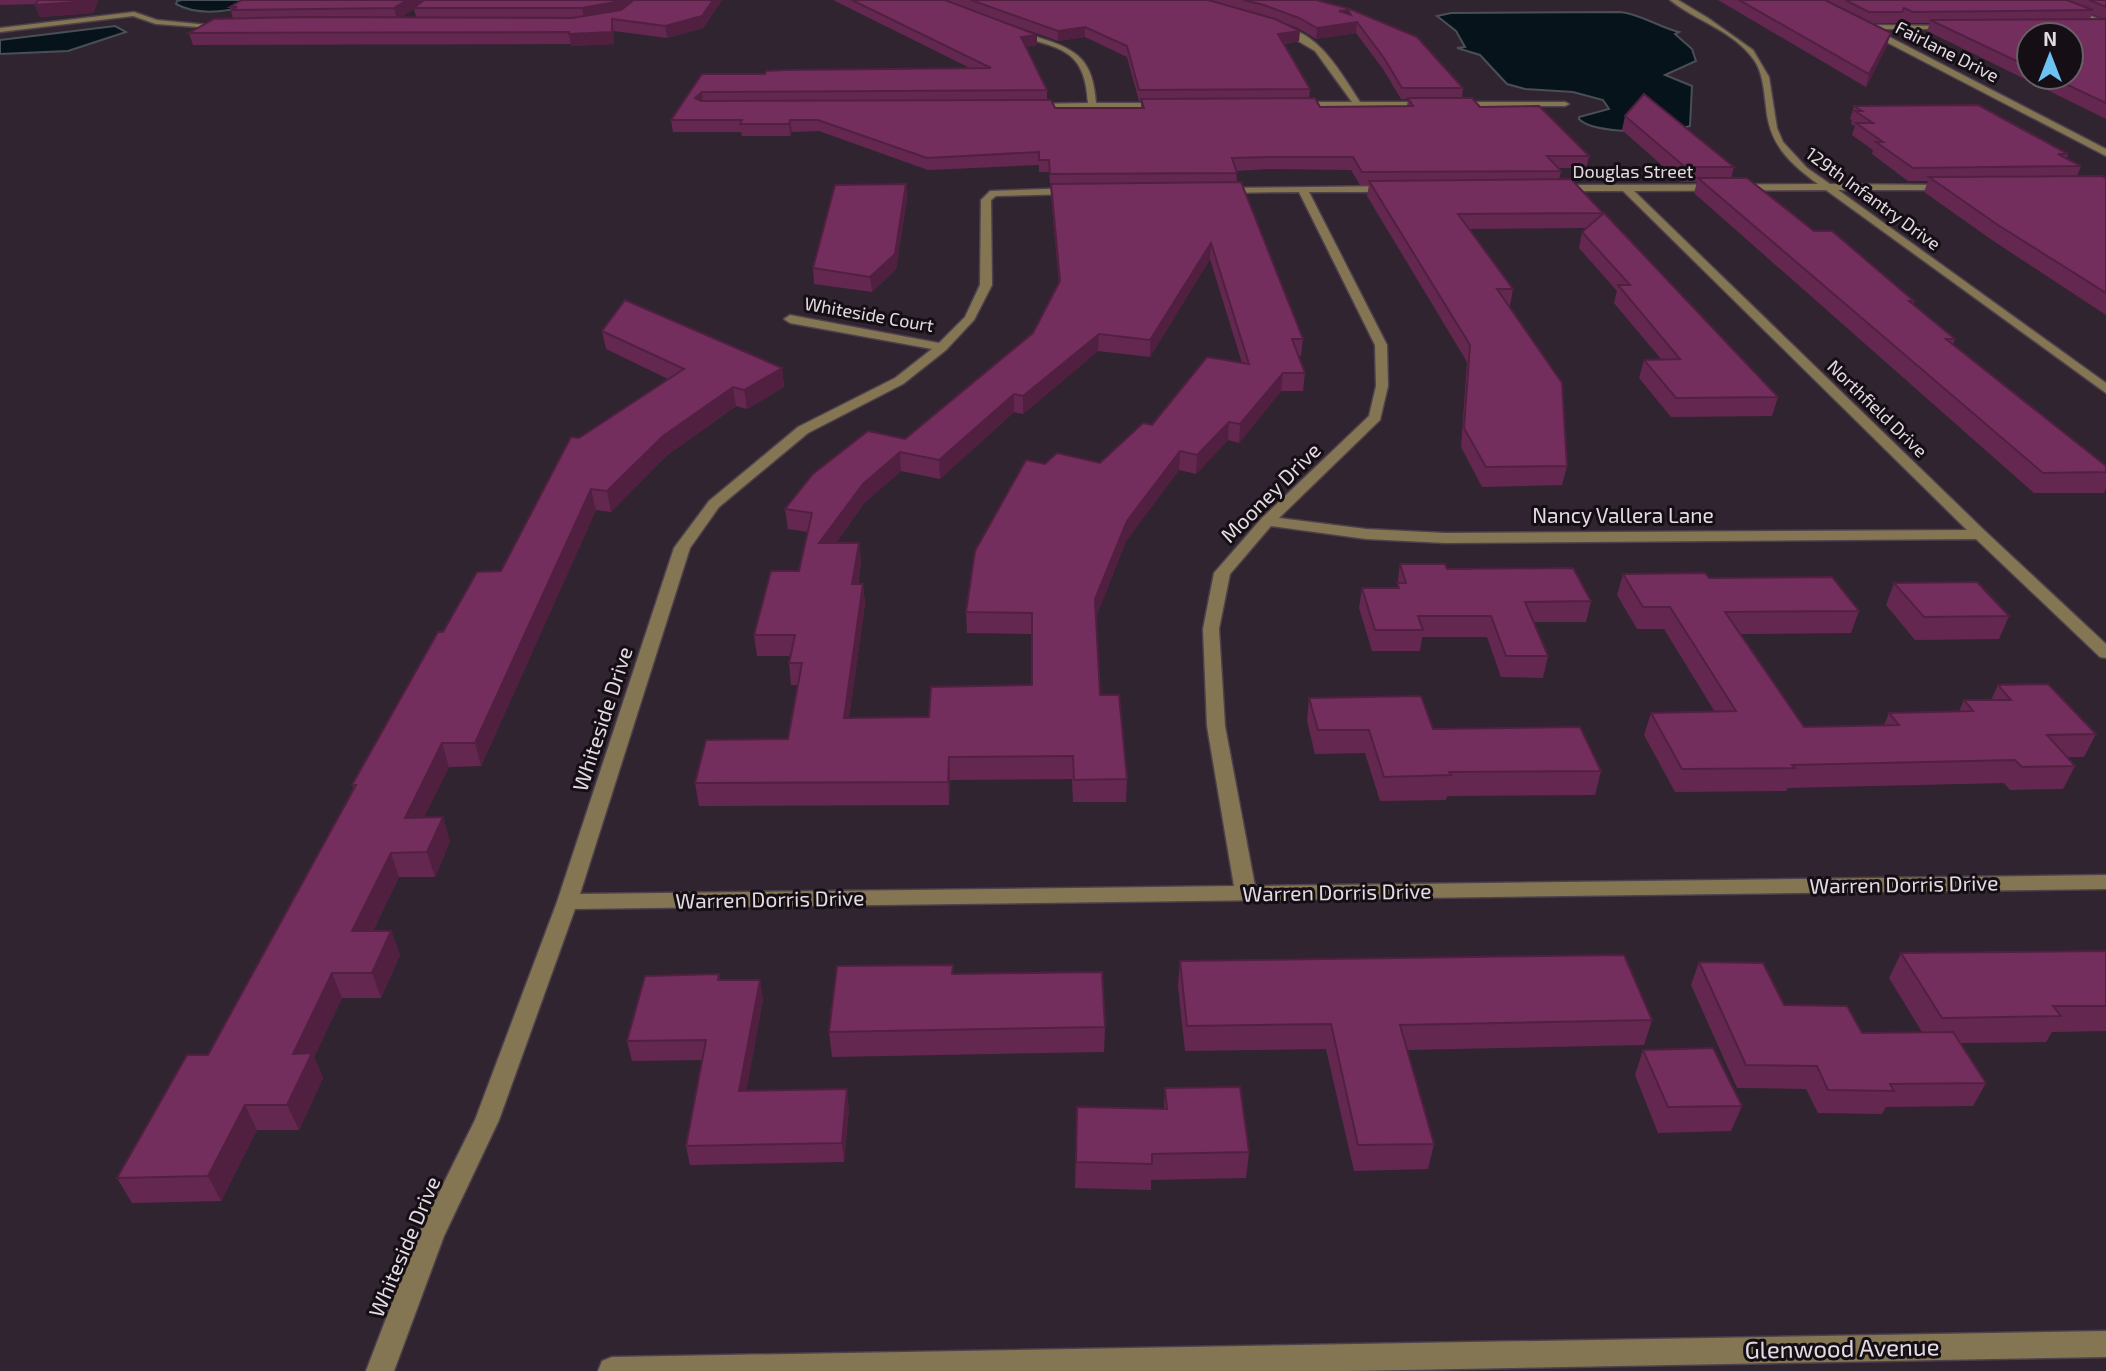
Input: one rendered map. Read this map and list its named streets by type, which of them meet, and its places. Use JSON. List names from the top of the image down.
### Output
{
  "streets": {
    "street": [
      "Fairlane Drive",
      "Douglas Street",
      "129th Infantry Drive",
      "Whiteside Court",
      "Northfield Drive",
      "Mooney Drive",
      "Nancy Vallera Lane",
      "Whiteside Drive",
      "Warren Dorris Drive",
      "Glenwood Avenue"
    ]
  },
  "crossings": [
    ["Douglas Street", "129th Infantry Drive"],
    ["Douglas Street", "Northfield Drive"],
    ["Whiteside Court", "Whiteside Drive"],
    ["Northfield Drive", "Nancy Vallera Lane"],
    ["Mooney Drive", "Nancy Vallera Lane"],
    ["Mooney Drive", "Warren Dorris Drive"],
    ["Whiteside Drive", "Warren Dorris Drive"]
  ],
  "north": "top"
}
